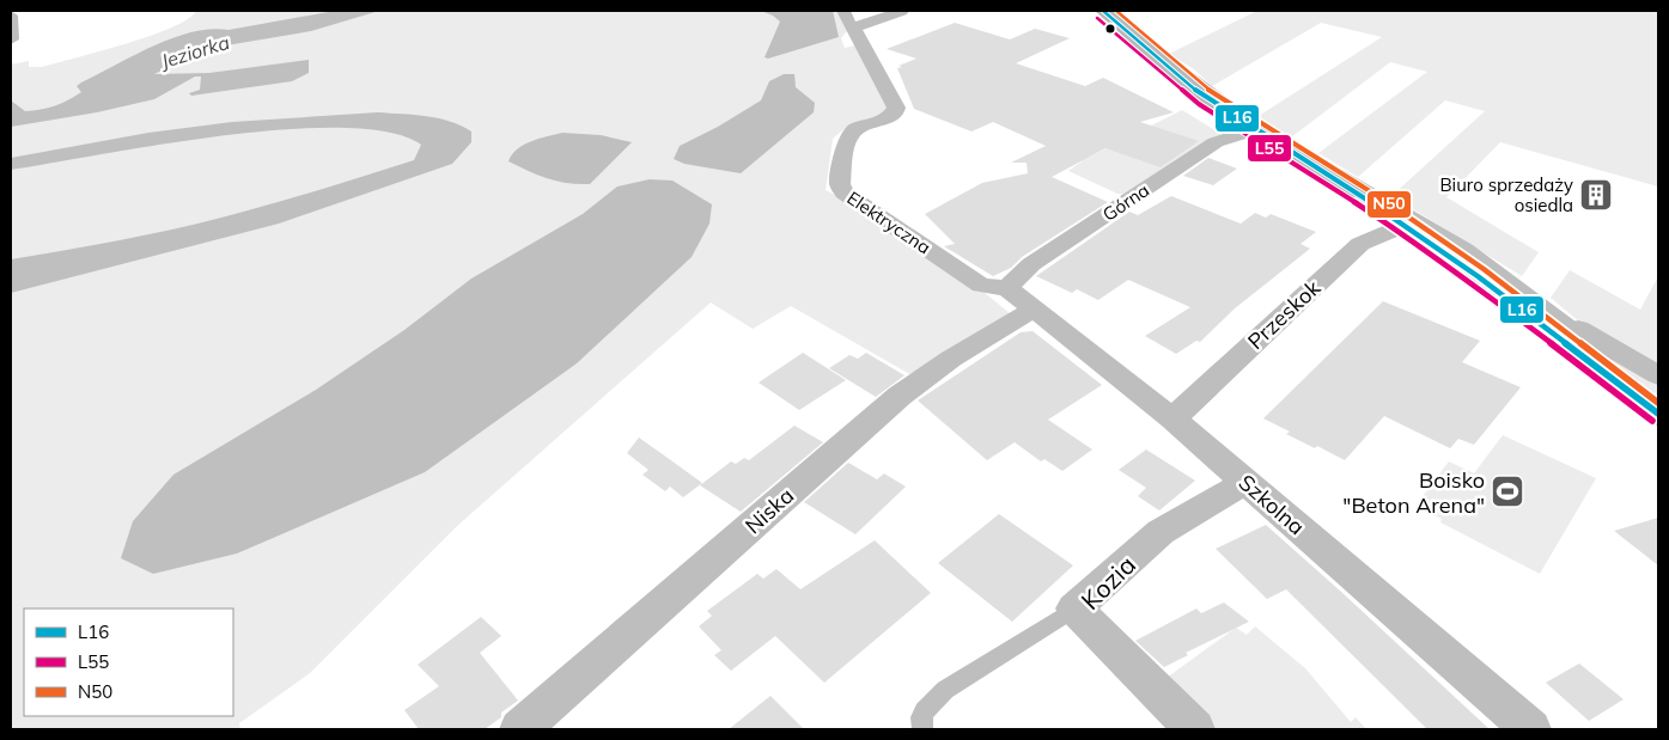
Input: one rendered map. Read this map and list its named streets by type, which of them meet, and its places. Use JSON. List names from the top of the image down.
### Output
{
  "streets": {
    "street": [
      "Górna",
      "Elektryczna",
      "Przeskok",
      "Szkolna",
      "Niska",
      "Kozia"
    ]
  },
  "crossings": [
    ["Górna", "Elektryczna"],
    ["Górna", "Szkolna"],
    ["Elektryczna", "Szkolna"],
    ["Przeskok", "Szkolna"],
    ["Szkolna", "Niska"],
    ["Szkolna", "Kozia"]
  ],
  "water": ["Jeziorka"],
  "places": {
    "building": ["Biuro sprzedaży osiedla"],
    "sports": ["Boisko \"Beton Arena\""]
  },
  "lines": ["transit line L16", "transit line N50", "transit line L55"],
  "legend": ["L16", "L55", "N50"]
}
